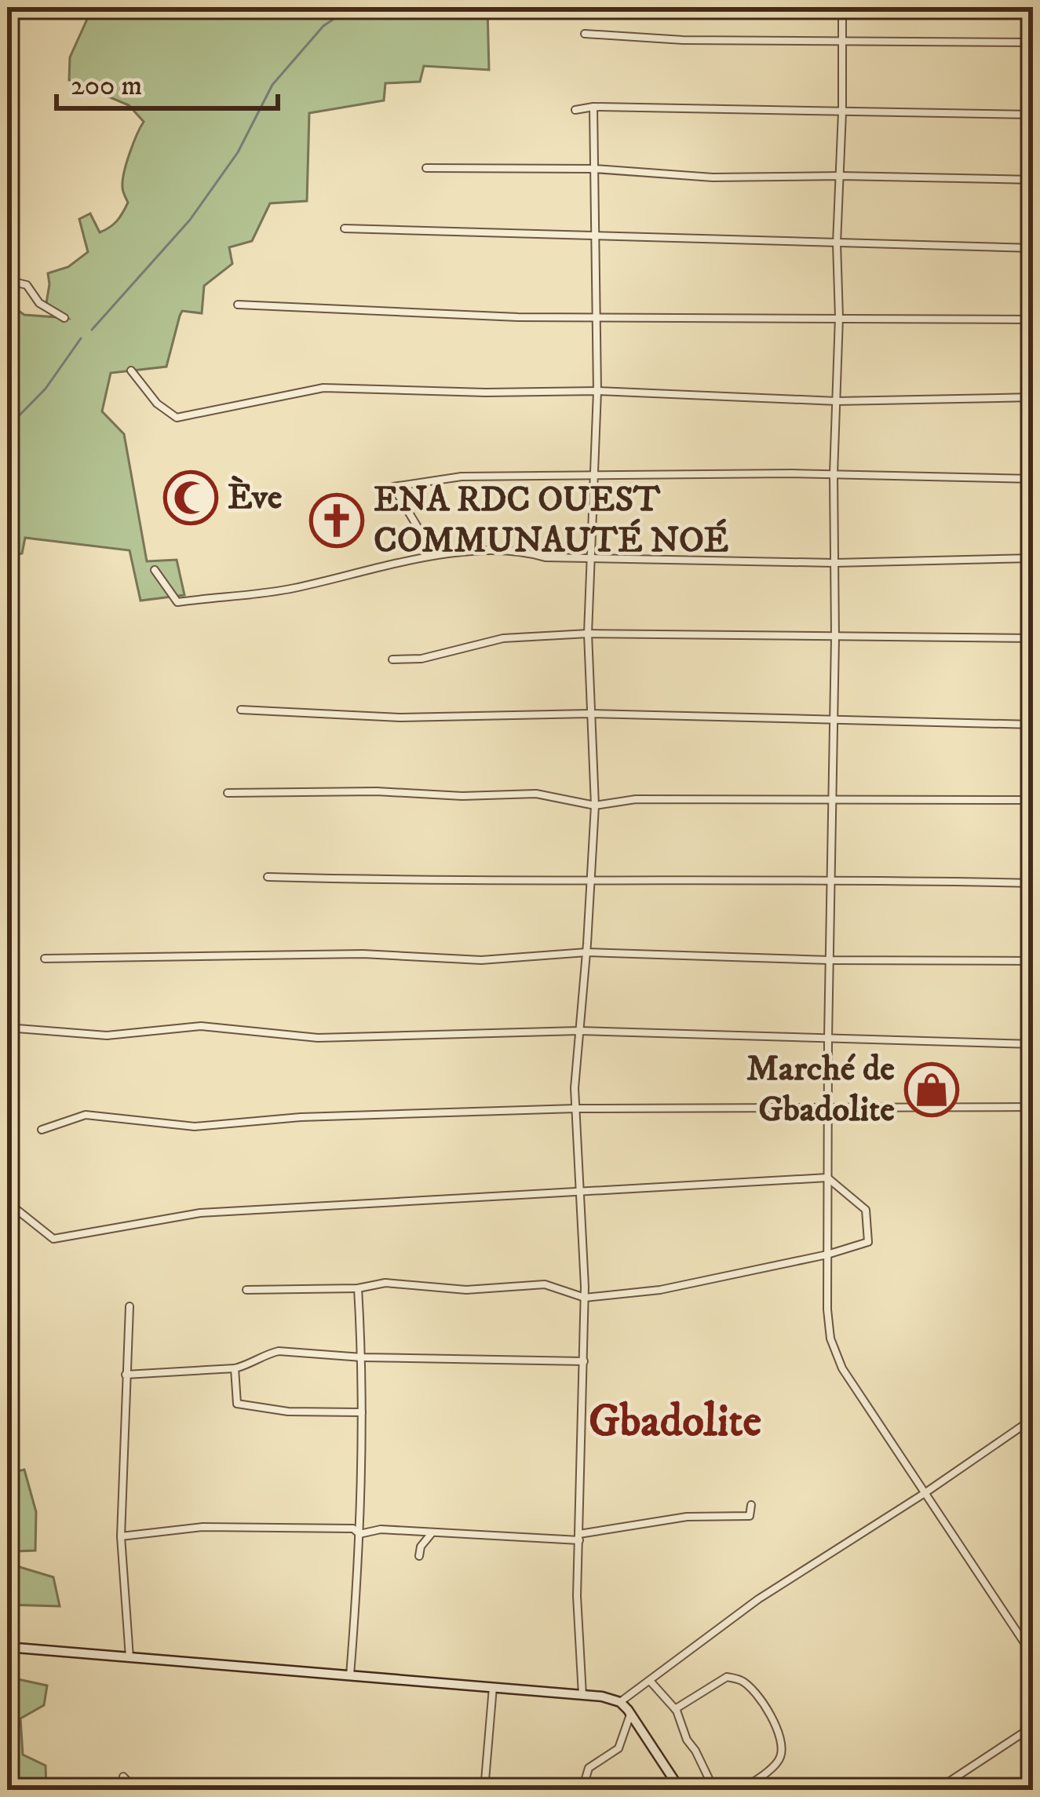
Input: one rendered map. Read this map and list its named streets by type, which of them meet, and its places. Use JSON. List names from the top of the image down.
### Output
{
  "districts": ["Gbadolite"],
  "places": {
    "mosque": ["Ève"],
    "church": ["ENA RDC OUEST COMMUNAUTÉ NOÉ"],
    "shop": ["Marché de Gbadolite"]
  },
  "scale_bar": "200 m"
}
